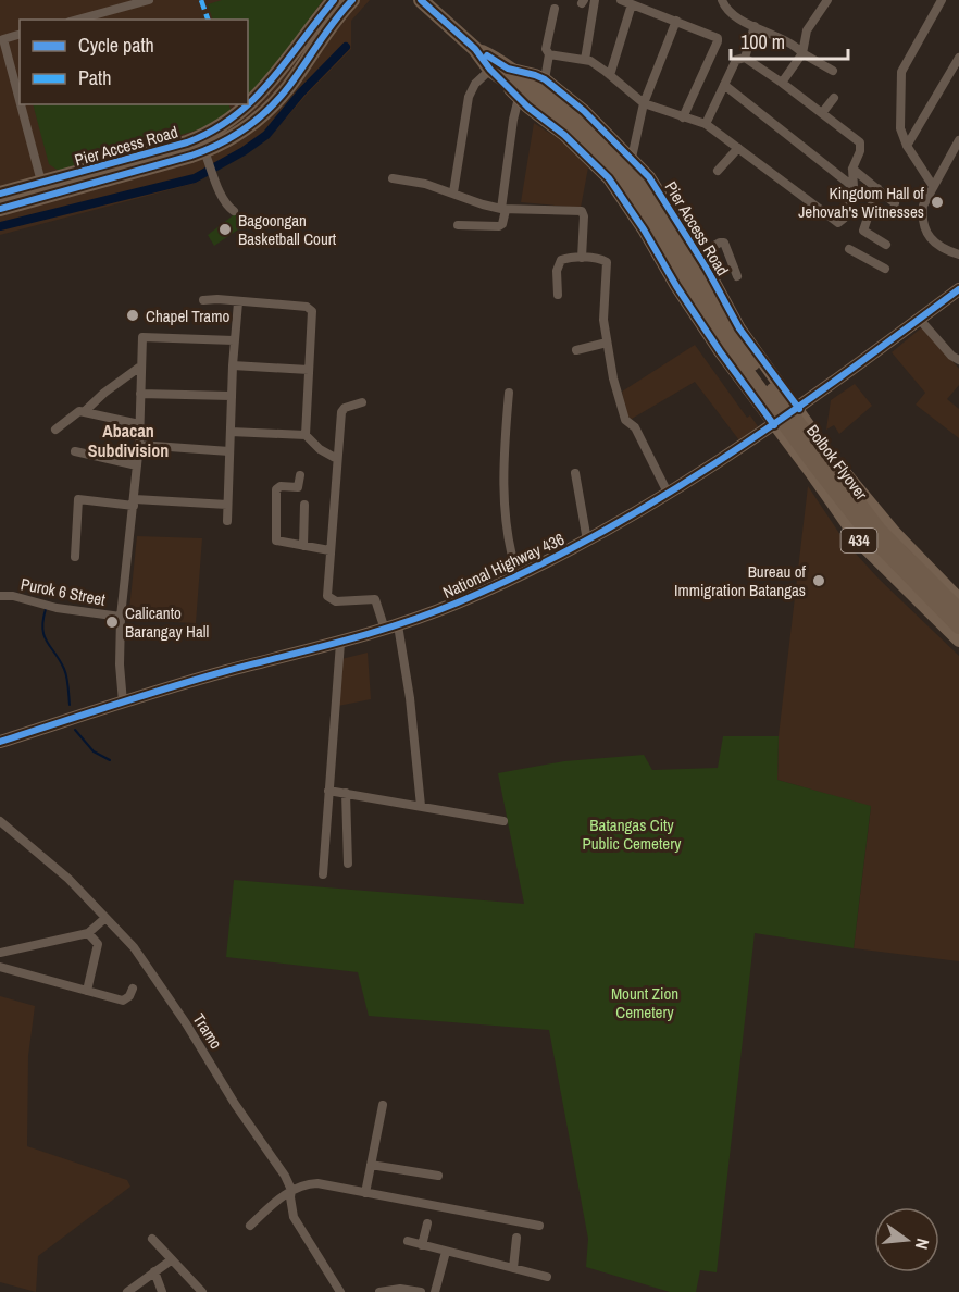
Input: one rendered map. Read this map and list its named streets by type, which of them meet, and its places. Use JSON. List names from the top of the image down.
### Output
{
  "streets": {
    "highway": ["Pier Access Road", "Bolbok Flyover", "434"],
    "main road": ["National Highway 436"],
    "street": ["Purok 6 Street", "Tramo"]
  },
  "crossings": [
    ["Pier Access Road", "Bolbok Flyover"],
    ["Pier Access Road", "434"],
    ["Pier Access Road", "National Highway 436"],
    ["Bolbok Flyover", "434"],
    ["434", "National Highway 436"]
  ],
  "districts": ["Abacan Subdivision"],
  "parks": ["Batangas City Public Cemetery", "Mount Zion Cemetery"],
  "places": [
    "Kingdom Hall of Jehovah's Witnesses",
    "Bagoongan Basketball Court",
    "Chapel Tramo",
    "Bureau of Immigration Batangas",
    "Calicanto Barangay Hall"
  ],
  "legend": ["Cycle path", "Path"],
  "scale_bar": "100 m",
  "north": "right"
}
